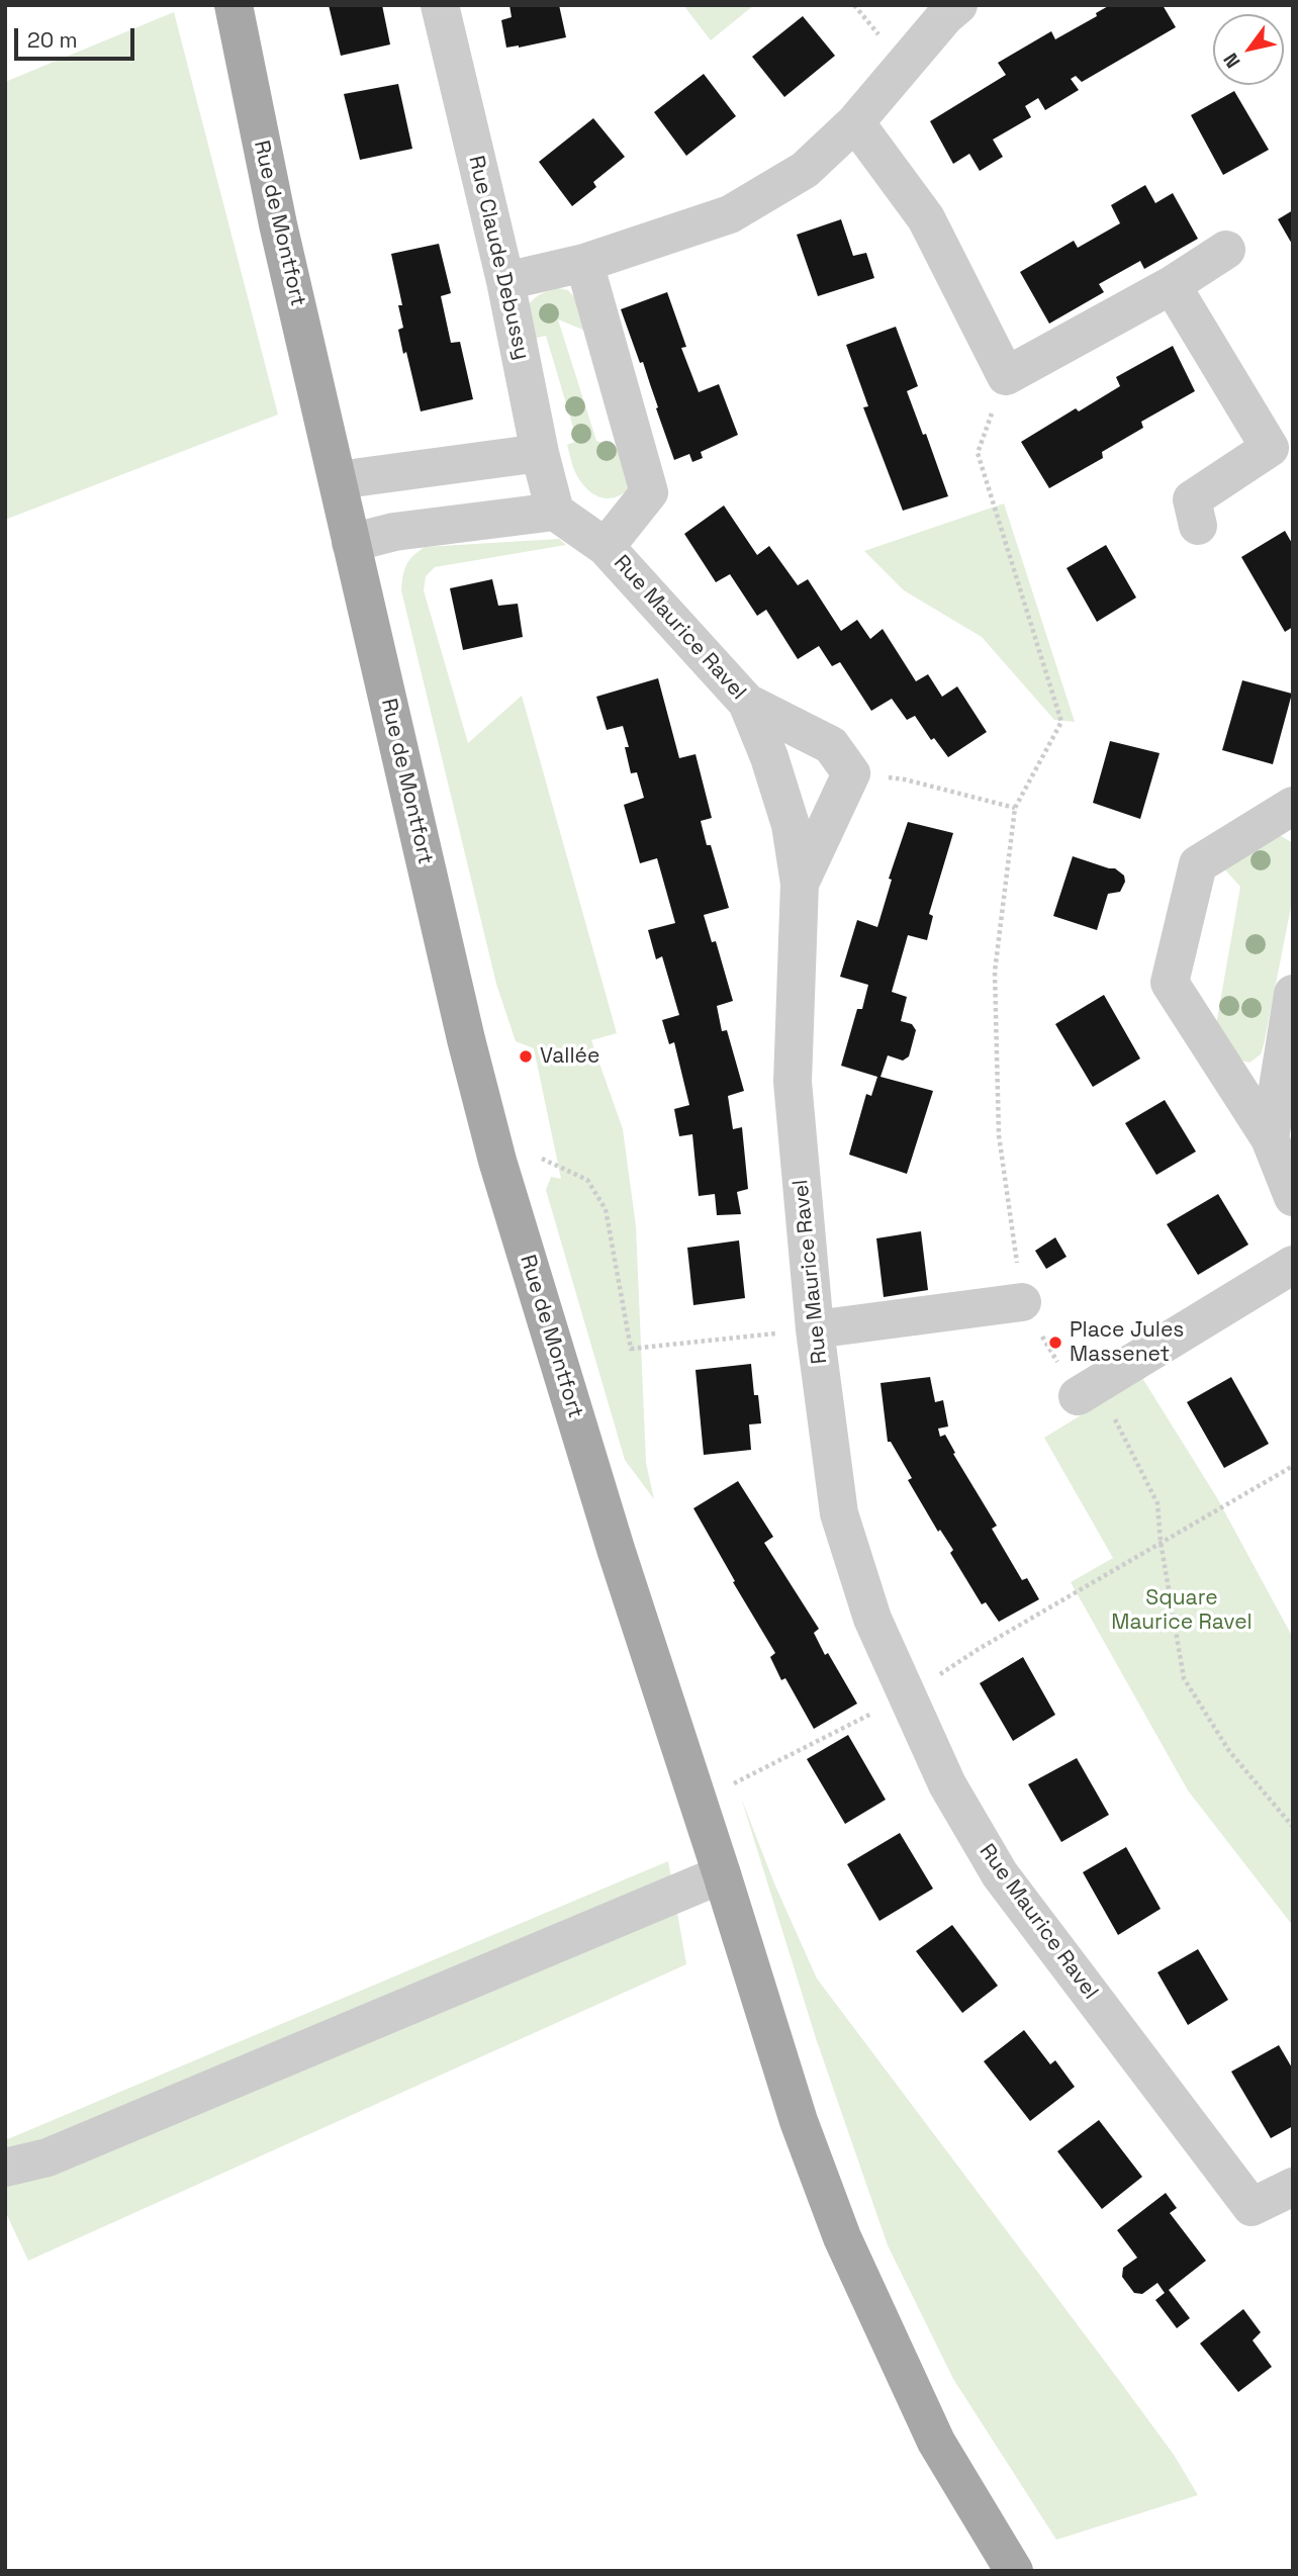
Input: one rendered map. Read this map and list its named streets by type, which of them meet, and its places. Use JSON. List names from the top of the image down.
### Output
{
  "streets": {
    "main road": ["Rue de Montfort"],
    "street": ["Rue Claude Debussy", "Rue Maurice Ravel"]
  },
  "crossings": [
    ["Rue Claude Debussy", "Rue Maurice Ravel"]
  ],
  "parks": ["Square Maurice Ravel"],
  "places": ["Vallée", "Place Jules Massenet"],
  "scale_bar": "20 m",
  "north": "bottom left"
}
